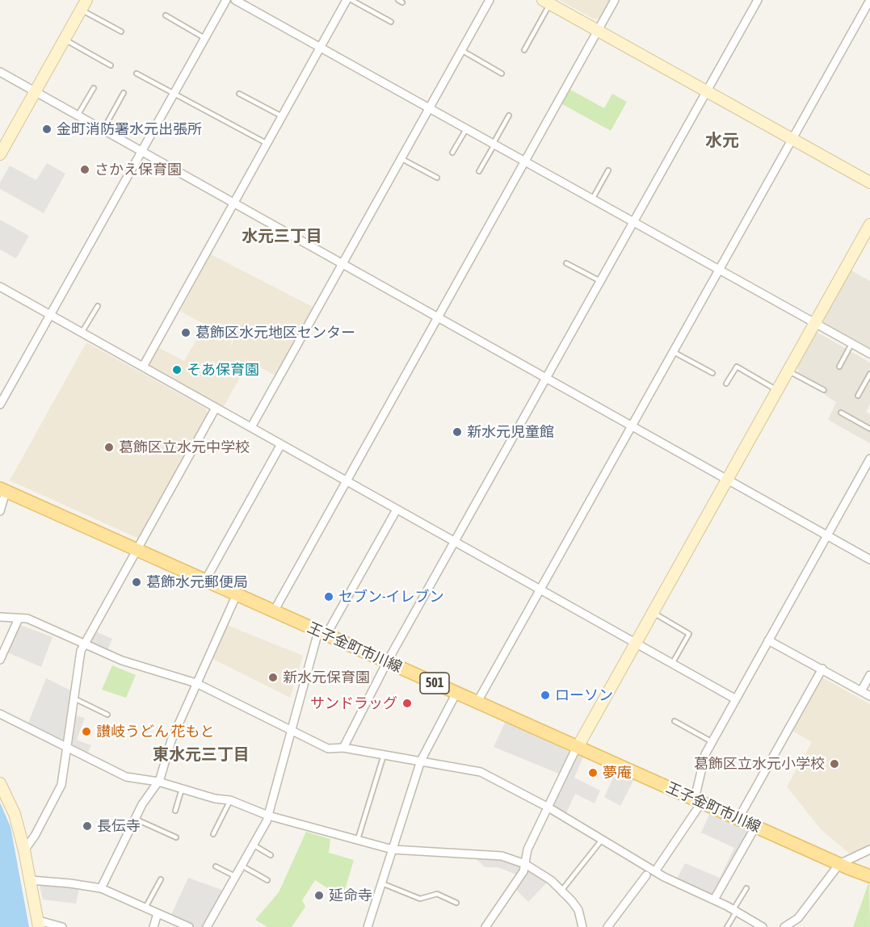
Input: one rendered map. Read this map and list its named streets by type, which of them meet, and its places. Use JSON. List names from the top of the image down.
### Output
{
  "streets": {
    "main road": ["王子金町市川線", "501"]
  },
  "districts": ["水元", "水元三丁目", "東水元三丁目"],
  "places": [
    "金町消防署水元出張所",
    "さかえ保育園",
    "葛飾区水元地区センター",
    "そあ保育園",
    "新水元児童館",
    "葛飾区立水元中学校",
    "葛飾水元郵便局",
    "セブン-イレブン",
    "新水元保育園",
    "ローソン",
    "サンドラッグ",
    "讃岐うどん 花もと",
    "葛飾区立水元小学校",
    "夢庵",
    "長伝寺",
    "延命寺"
  ]
}
